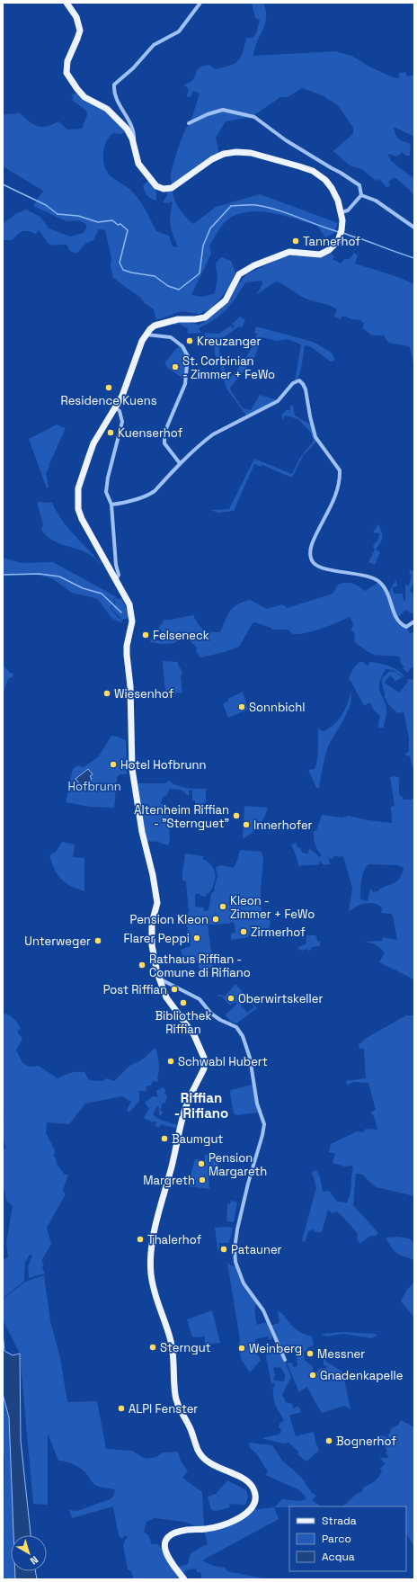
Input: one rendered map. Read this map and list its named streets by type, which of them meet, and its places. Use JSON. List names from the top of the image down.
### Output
{
  "districts": ["Riffian - Rifiano"],
  "parks": ["Hofbrunn"],
  "places": [
    "Tannerhof",
    "Kreuzanger",
    "St. Corbinian - Zimmer + FeWo",
    "Residence Kuens",
    "Kuenserhof",
    "Felseneck",
    "Wiesenhof",
    "Sonnbichl",
    "Hotel Hofbrunn",
    "Altenheim Riffian - \"Sternguet\"",
    "Innerhofer",
    "Kleon - Zimmer + FeWo",
    "Pension Kleon",
    "Zirmerhof",
    "Flarer Peppi",
    "Unterweger",
    "Rathaus Riffian - Comune di Rifiano",
    "Post Riffian",
    "Oberwirtskeller",
    "Bibliothek Riffian",
    "Schwabl Hubert",
    "Baumgut",
    "Pension Margareth",
    "Margreth",
    "Thalerhof",
    "Patauner",
    "Sterngut",
    "Weinberg",
    "Messner",
    "Gnadenkapelle",
    "ALPI Fenster",
    "Bognerhof"
  ],
  "legend": ["Strada", "Parco", "Acqua"],
  "north": "bottom right"
}
